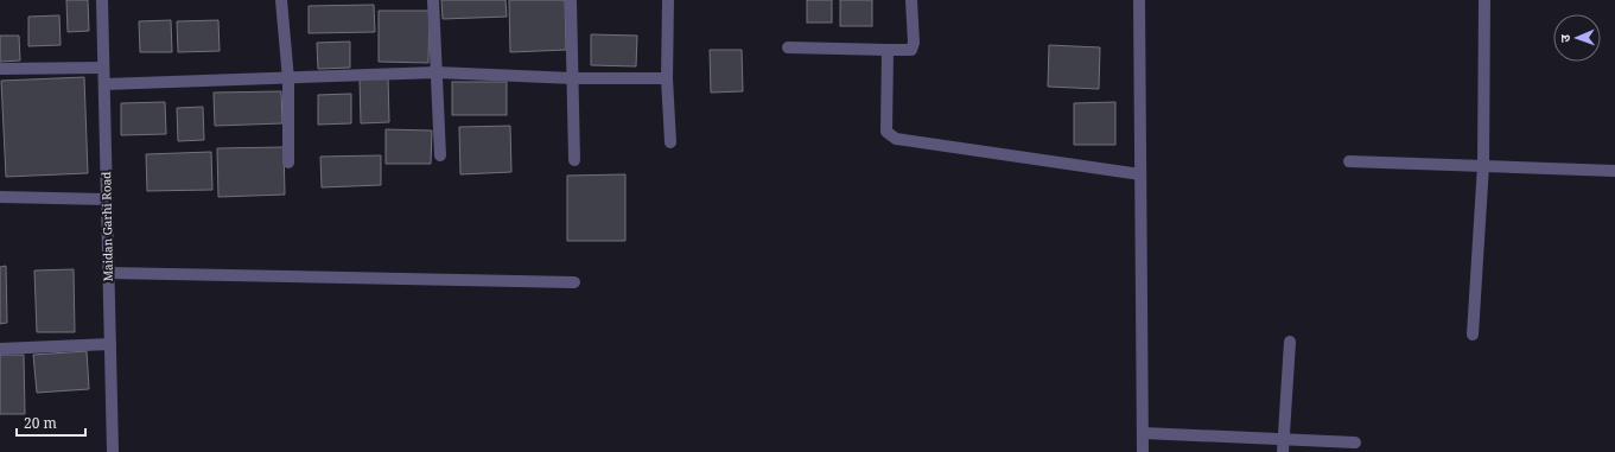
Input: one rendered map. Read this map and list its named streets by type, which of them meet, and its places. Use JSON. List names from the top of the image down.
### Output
{
  "streets": {
    "street": ["Maidan Garhi Road"]
  },
  "scale_bar": "20 m",
  "north": "left"
}
